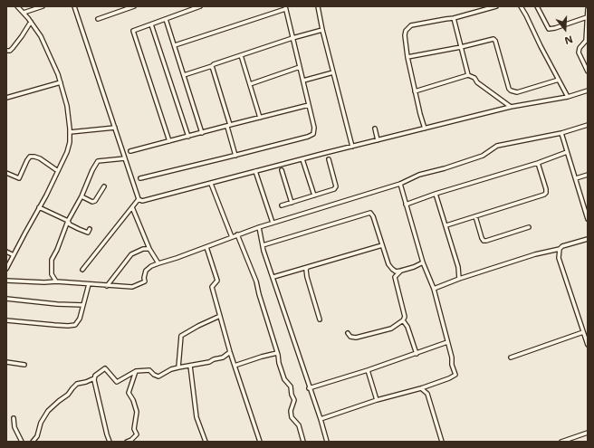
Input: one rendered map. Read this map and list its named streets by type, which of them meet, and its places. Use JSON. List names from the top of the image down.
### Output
{
  "north": "bottom"
}
